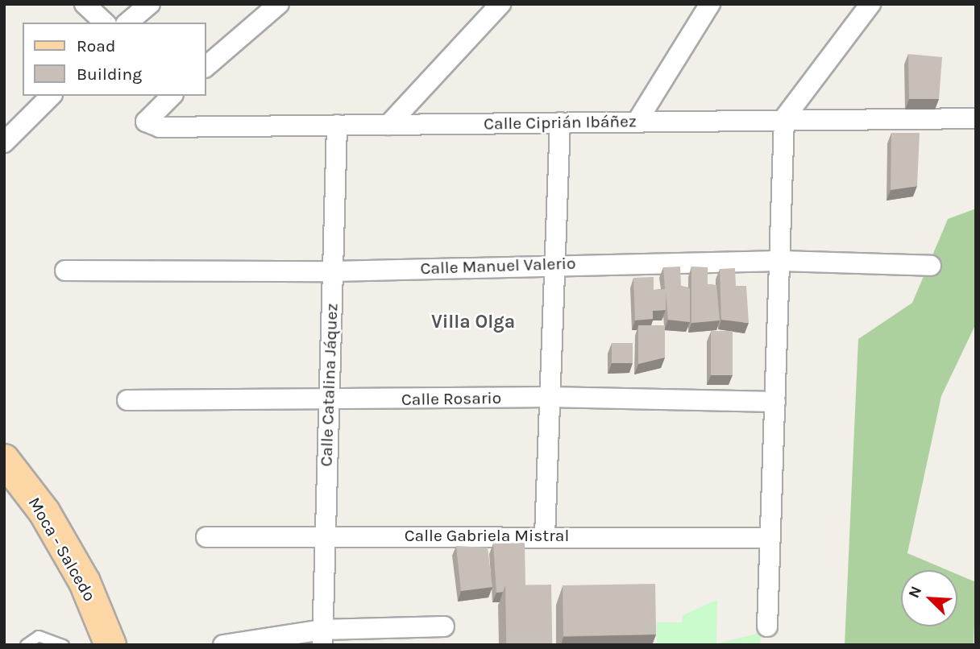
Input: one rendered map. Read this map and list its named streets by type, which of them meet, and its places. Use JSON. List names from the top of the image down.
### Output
{
  "streets": {
    "main road": ["Moca - Salcedo"],
    "street": [
      "Calle Ciprián Ibáñez",
      "Calle Manuel Valerio",
      "Calle Catalina Jáquez",
      "Calle Rosario",
      "Calle Gabriela Mistral"
    ]
  },
  "crossings": [
    ["Calle Ciprián Ibáñez", "Calle Catalina Jáquez"],
    ["Calle Manuel Valerio", "Calle Catalina Jáquez"],
    ["Calle Catalina Jáquez", "Calle Rosario"],
    ["Calle Catalina Jáquez", "Calle Gabriela Mistral"]
  ],
  "districts": ["Villa Olga"],
  "legend": ["Road", "Building"],
  "north": "top left"
}
